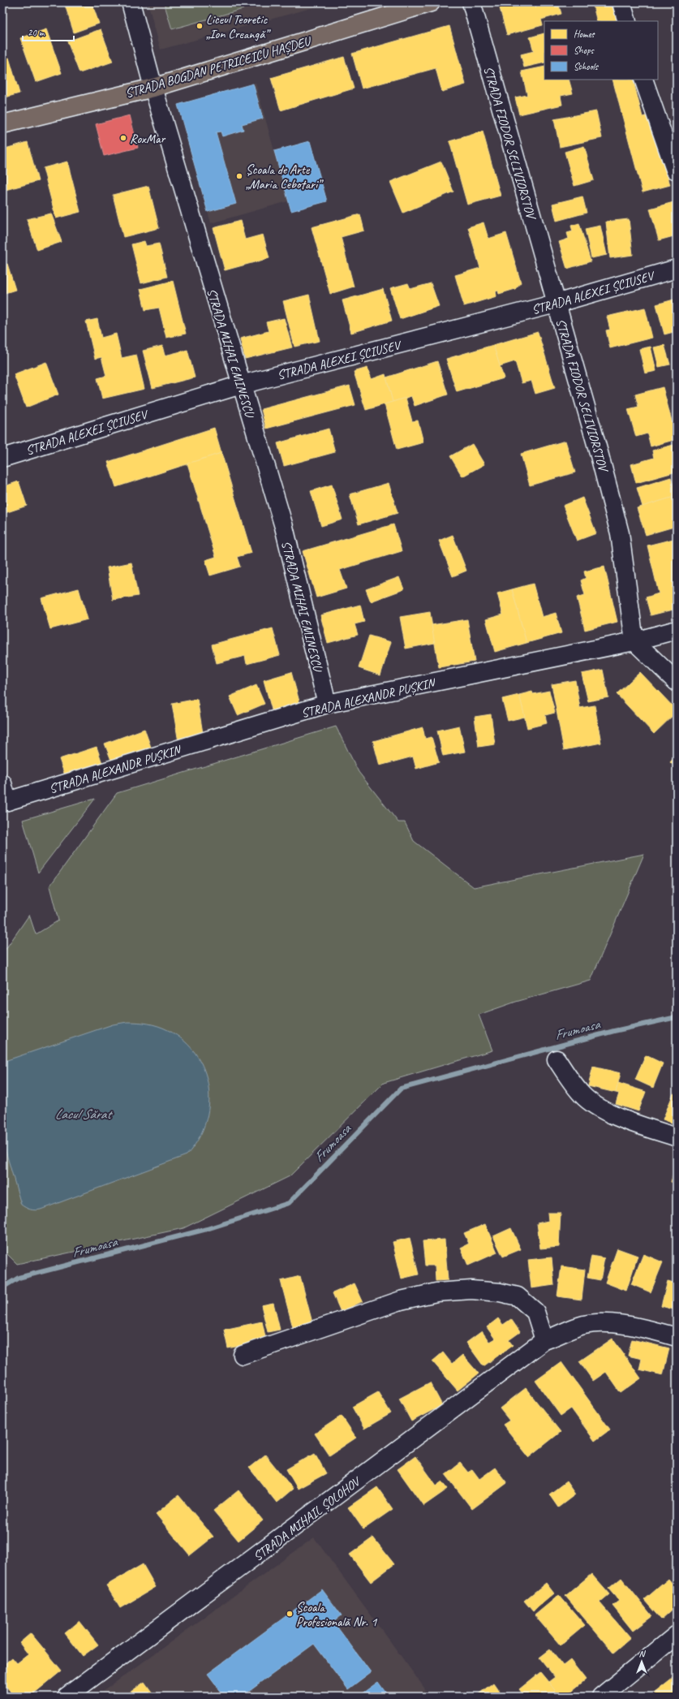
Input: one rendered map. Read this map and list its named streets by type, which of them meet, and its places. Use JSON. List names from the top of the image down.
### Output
{
  "streets": {
    "main road": ["STRADA BOGDAN PETRICEICU HAȘDEU"],
    "street": [
      "STRADA FIODOR SELIVIORSTOV",
      "STRADA ALEXEI ȘCIUSEV",
      "STRADA MIHAI EMINESCU",
      "STRADA ALEXANDR PUȘKIN",
      "STRADA MIHAIL ȘOLOHOV"
    ]
  },
  "crossings": [
    ["STRADA BOGDAN PETRICEICU HAȘDEU", "STRADA MIHAI EMINESCU"],
    ["STRADA FIODOR SELIVIORSTOV", "STRADA ALEXEI ȘCIUSEV"],
    ["STRADA FIODOR SELIVIORSTOV", "STRADA ALEXANDR PUȘKIN"],
    ["STRADA ALEXEI ȘCIUSEV", "STRADA MIHAI EMINESCU"],
    ["STRADA MIHAI EMINESCU", "STRADA ALEXANDR PUȘKIN"]
  ],
  "water": ["Frumoasa", "Lacul Sărat"],
  "places": [
    "Liceul Teoretic „Ion Creangă”",
    "RoxMar",
    "Școala de Arte „Maria Cebotari”",
    "Școala Profesională Nr. 1"
  ],
  "legend": ["Homes", "Shops", "Schools"],
  "scale_bar": "20 m",
  "north": "top"
}
